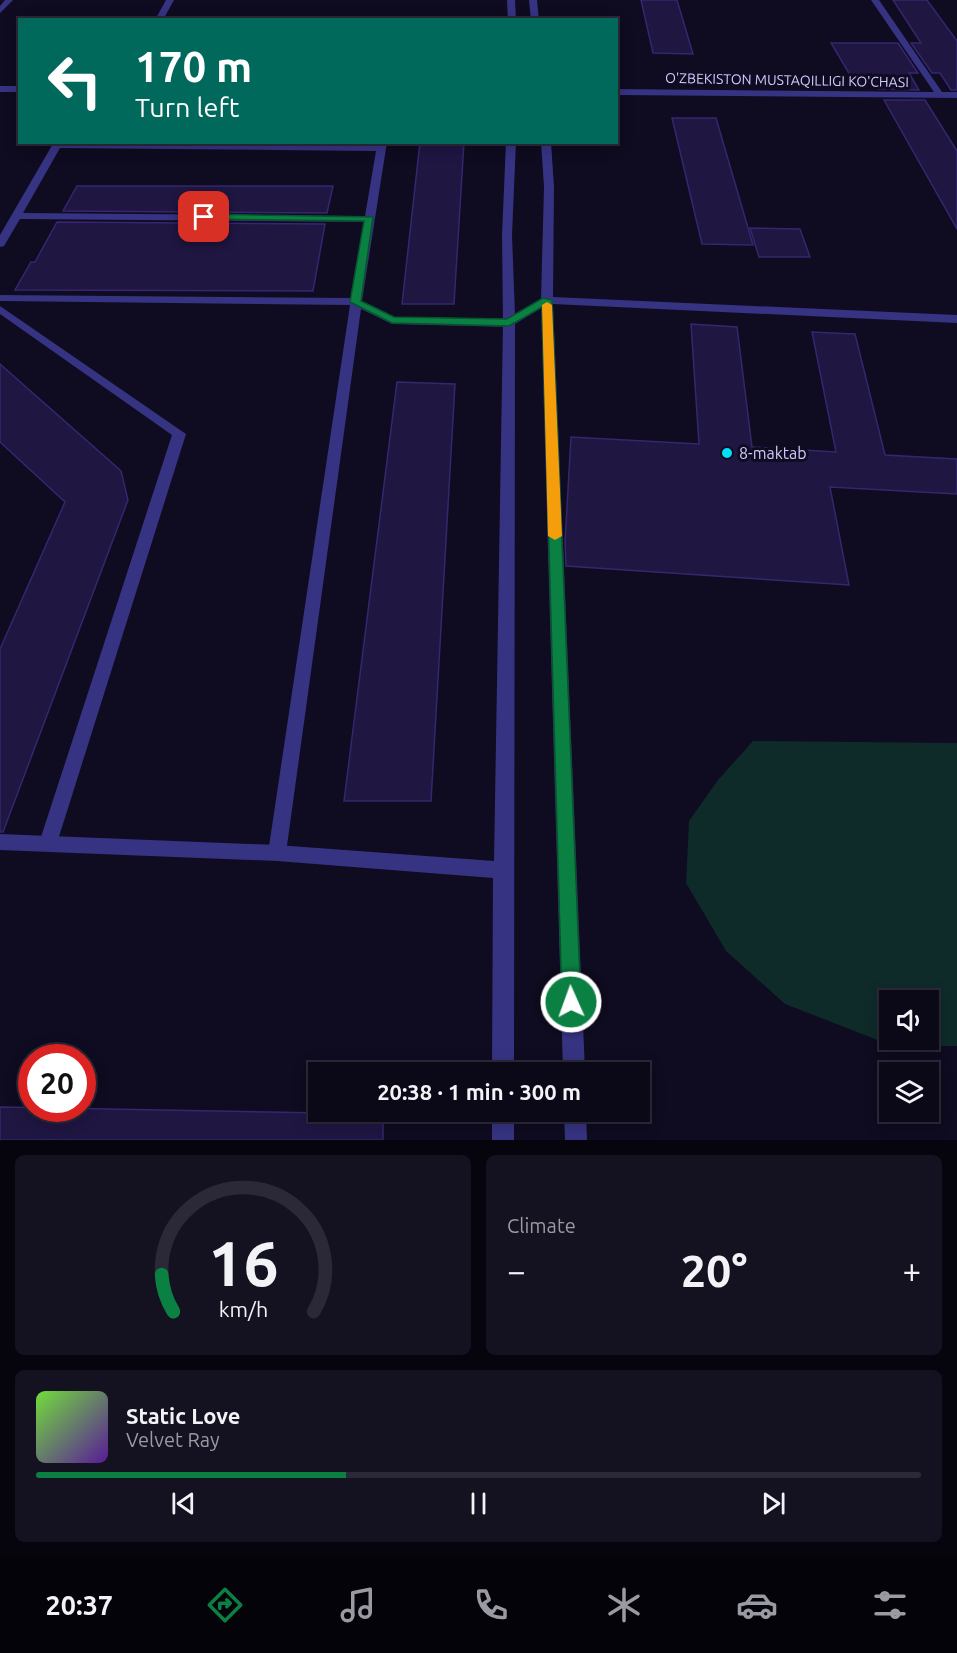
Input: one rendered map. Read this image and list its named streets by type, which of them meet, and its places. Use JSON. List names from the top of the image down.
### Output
{
  "streets": {
    "street": ["O'ZBEKISTON MUSTAQILLIGI KO'CHASI"]
  },
  "places": ["8-maktab"],
  "page": {
    "turn": ["170 m", "Turn left"],
    "limit": "20",
    "trip": "20:38 · 1 min · 300 m",
    "tile": "Climate",
    "heat": ["−", "20°", "+"],
    "song": ["Static Love", "Velvet Ray"],
    "tabs": "20:37",
    "gauge": ["16", "km/h"]
  }
}
